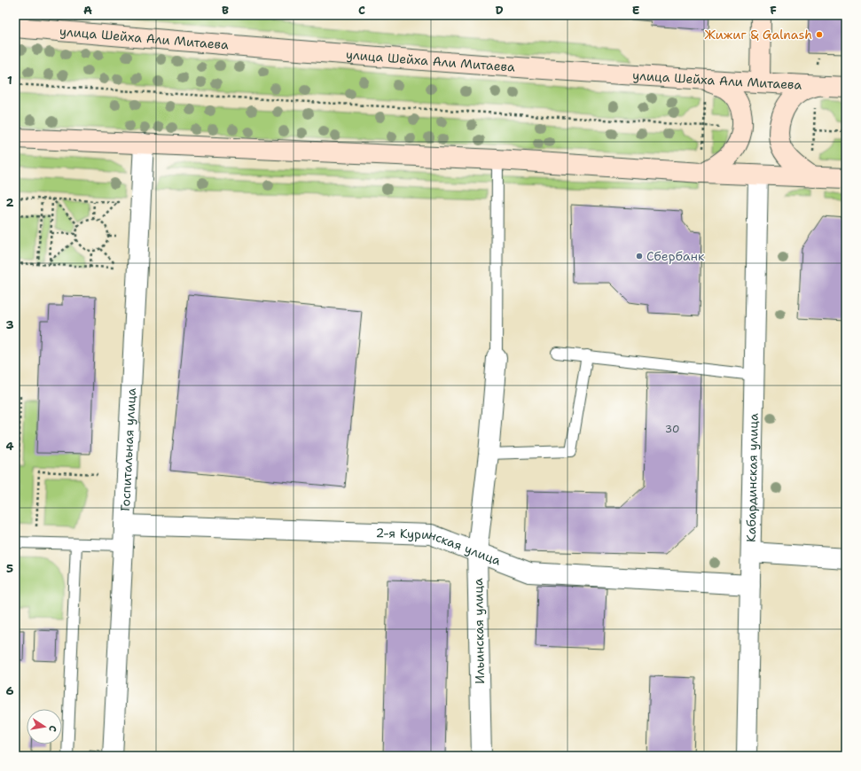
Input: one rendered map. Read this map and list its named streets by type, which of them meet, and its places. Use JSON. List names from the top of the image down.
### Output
{
  "streets": {
    "main road": ["улица Шейха Али Митаева"],
    "street": [
      "Госпитальная улица",
      "Кабардинская улица",
      "2-я Куринская улица",
      "Ильинская улица"
    ]
  },
  "crossings": [
    ["Госпитальная улица", "2-я Куринская улица"],
    ["Кабардинская улица", "2-я Куринская улица"],
    ["2-я Куринская улица", "Ильинская улица"]
  ],
  "places": ["Жижиг & Galnash", "Сбербанк"],
  "house_numbers": ["30"],
  "north": "right",
  "grid": {
    "columns": [
      "A",
      "B",
      "C",
      "D",
      "E",
      "F"
    ],
    "rows": [
      "1",
      "2",
      "3",
      "4",
      "5",
      "6"
    ]
  }
}
